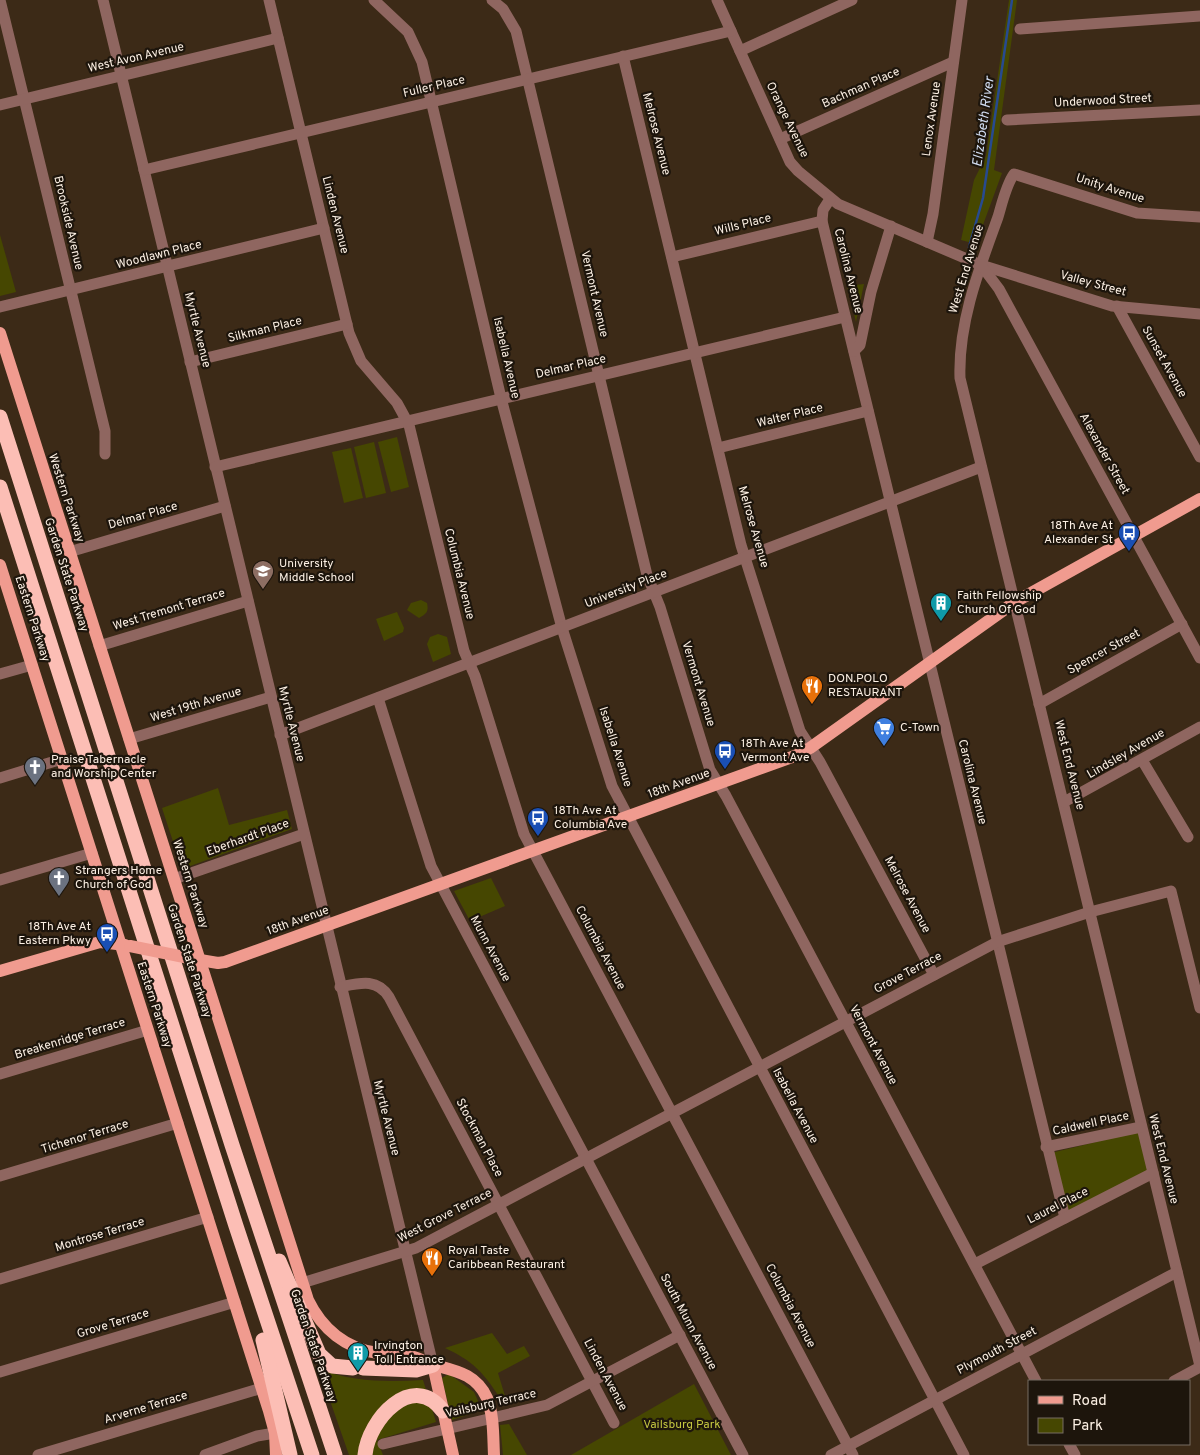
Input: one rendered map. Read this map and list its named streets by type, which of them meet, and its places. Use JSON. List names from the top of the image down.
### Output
{
  "streets": {
    "highway": ["Garden State Parkway"],
    "main road": [
      "Myrtle Avenue",
      "Western Parkway",
      "Eastern Parkway",
      "18th Avenue"
    ],
    "street": [
      "West Avon Avenue",
      "Fuller Place",
      "Bachman Place",
      "Underwood Street",
      "Lenox Avenue",
      "Orange Avenue",
      "Melrose Avenue",
      "Unity Avenue",
      "Linden Avenue",
      "Brookside Avenue",
      "Wills Place",
      "Woodlawn Place",
      "West End Avenue",
      "Carolina Avenue",
      "Valley Street",
      "Vermont Avenue",
      "Silkman Place",
      "Isabella Avenue",
      "Sunset Avenue",
      "Delmar Place",
      "Walter Place",
      "Alexander Street",
      "Columbia Avenue",
      "University Place",
      "West Tremont Terrace",
      "Spencer Street",
      "West 19th Avenue",
      "Lindsley Avenue",
      "Eberhardt Place",
      "Munn Avenue",
      "Grove Terrace",
      "Breakenridge Terrace",
      "Caldwell Place",
      "Tichenor Terrace",
      "Stockman Place",
      "Laurel Place",
      "West Grove Terrace",
      "Montrose Terrace",
      "South Munn Avenue",
      "Plymouth Street",
      "Vailsburg Terrace",
      "Arverne Terrace"
    ]
  },
  "crossings": [
    ["West Avon Avenue", "Linden Avenue"],
    ["West Avon Avenue", "Brookside Avenue"],
    ["West Avon Avenue", "Myrtle Avenue"],
    ["Fuller Place", "Orange Avenue"],
    ["Fuller Place", "Melrose Avenue"],
    ["Fuller Place", "Linden Avenue"],
    ["Fuller Place", "Vermont Avenue"],
    ["Fuller Place", "Myrtle Avenue"],
    ["Fuller Place", "Isabella Avenue"],
    ["Bachman Place", "Lenox Avenue"],
    ["Bachman Place", "Orange Avenue"],
    ["Lenox Avenue", "Orange Avenue"],
    ["Orange Avenue", "West End Avenue"],
    ["Orange Avenue", "Carolina Avenue"],
    ["Orange Avenue", "Valley Street"],
    ["Orange Avenue", "Alexander Street"],
    ["Melrose Avenue", "Wills Place"],
    ["Melrose Avenue", "Delmar Place"],
    ["Melrose Avenue", "Walter Place"],
    ["Melrose Avenue", "University Place"],
    ["Melrose Avenue", "18th Avenue"],
    ["Melrose Avenue", "Grove Terrace"],
    ["Unity Avenue", "West End Avenue"],
    ["Linden Avenue", "Woodlawn Place"],
    ["Linden Avenue", "Silkman Place"],
    ["Linden Avenue", "Delmar Place"],
    ["Linden Avenue", "Columbia Avenue"],
    ["Linden Avenue", "Stockman Place"],
    ["Linden Avenue", "Vailsburg Terrace"],
    ["Brookside Avenue", "Woodlawn Place"],
    ["Wills Place", "Carolina Avenue"],
    ["Woodlawn Place", "Myrtle Avenue"],
    ["West End Avenue", "Valley Street"],
    ["West End Avenue", "Alexander Street"],
    ["West End Avenue", "University Place"],
    ["West End Avenue", "Spencer Street"],
    ["West End Avenue", "Lindsley Avenue"],
    ["West End Avenue", "18th Avenue"],
    ["West End Avenue", "Grove Terrace"],
    ["West End Avenue", "Caldwell Place"],
    ["West End Avenue", "Laurel Place"],
    ["West End Avenue", "Plymouth Street"],
    ["Carolina Avenue", "Delmar Place"],
    ["Carolina Avenue", "Walter Place"],
    ["Carolina Avenue", "University Place"],
    ["Carolina Avenue", "18th Avenue"],
    ["Carolina Avenue", "Grove Terrace"],
    ["Carolina Avenue", "Caldwell Place"],
    ["Carolina Avenue", "Laurel Place"],
    ["Valley Street", "Sunset Avenue"],
    ["Valley Street", "Alexander Street"],
    ["Vermont Avenue", "Delmar Place"],
    ["Vermont Avenue", "University Place"],
    ["Vermont Avenue", "18th Avenue"],
    ["Vermont Avenue", "Grove Terrace"],
    ["Vermont Avenue", "Laurel Place"],
    ["Vermont Avenue", "Plymouth Street"],
    ["Myrtle Avenue", "Silkman Place"],
    ["Myrtle Avenue", "Delmar Place"],
    ["Myrtle Avenue", "Western Parkway"],
    ["Myrtle Avenue", "University Place"],
    ["Myrtle Avenue", "West Tremont Terrace"],
    ["Myrtle Avenue", "West 19th Avenue"],
    ["Myrtle Avenue", "18th Avenue"],
    ["Myrtle Avenue", "Eberhardt Place"],
    ["Myrtle Avenue", "Stockman Place"],
    ["Myrtle Avenue", "West Grove Terrace"],
    ["Myrtle Avenue", "Vailsburg Terrace"],
    ["Isabella Avenue", "Delmar Place"],
    ["Isabella Avenue", "University Place"],
    ["Isabella Avenue", "18th Avenue"],
    ["Isabella Avenue", "Grove Terrace"],
    ["Isabella Avenue", "Plymouth Street"],
    ["Delmar Place", "Western Parkway"],
    ["Delmar Place", "Columbia Avenue"],
    ["Alexander Street", "Spencer Street"],
    ["Alexander Street", "18th Avenue"],
    ["Western Parkway", "West Tremont Terrace"],
    ["Western Parkway", "West 19th Avenue"],
    ["Western Parkway", "18th Avenue"],
    ["Western Parkway", "Eberhardt Place"],
    ["Western Parkway", "West Grove Terrace"],
    ["Western Parkway", "Vailsburg Terrace"],
    ["Columbia Avenue", "University Place"],
    ["Columbia Avenue", "18th Avenue"],
    ["Columbia Avenue", "Grove Terrace"],
    ["Columbia Avenue", "Plymouth Street"],
    ["University Place", "Munn Avenue"],
    ["Eastern Parkway", "18th Avenue"],
    ["Eastern Parkway", "Grove Terrace"],
    ["Eastern Parkway", "Breakenridge Terrace"],
    ["Eastern Parkway", "Tichenor Terrace"],
    ["Eastern Parkway", "Montrose Terrace"],
    ["Eastern Parkway", "Arverne Terrace"],
    ["18th Avenue", "Munn Avenue"],
    ["Munn Avenue", "West Grove Terrace"],
    ["Munn Avenue", "South Munn Avenue"],
    ["Grove Terrace", "West Grove Terrace"],
    ["Stockman Place", "West Grove Terrace"],
    ["South Munn Avenue", "Vailsburg Terrace"]
  ],
  "water": ["Elizabeth River"],
  "parks": ["Vailsburg Park"],
  "places": {
    "bus stop": [
      "18Th Ave At Alexander St",
      "18Th Ave At Vermont Ave",
      "18Th Ave At Columbia Ave",
      "18Th Ave At Eastern Pkwy"
    ],
    "school or university": ["University Middle School"],
    "building": ["Faith Fellowship Church Of God", "Irvington Toll Entrance"],
    "restaurant": ["DON.POLO RESTAURANT", "Royal Taste Caribbean Restaurant"],
    "supermarket": ["C-Town"],
    "church": ["Praise Tabernacle and Worship Center", "Strangers Home Church of God"]
  },
  "legend": ["Road", "Park"]
}
